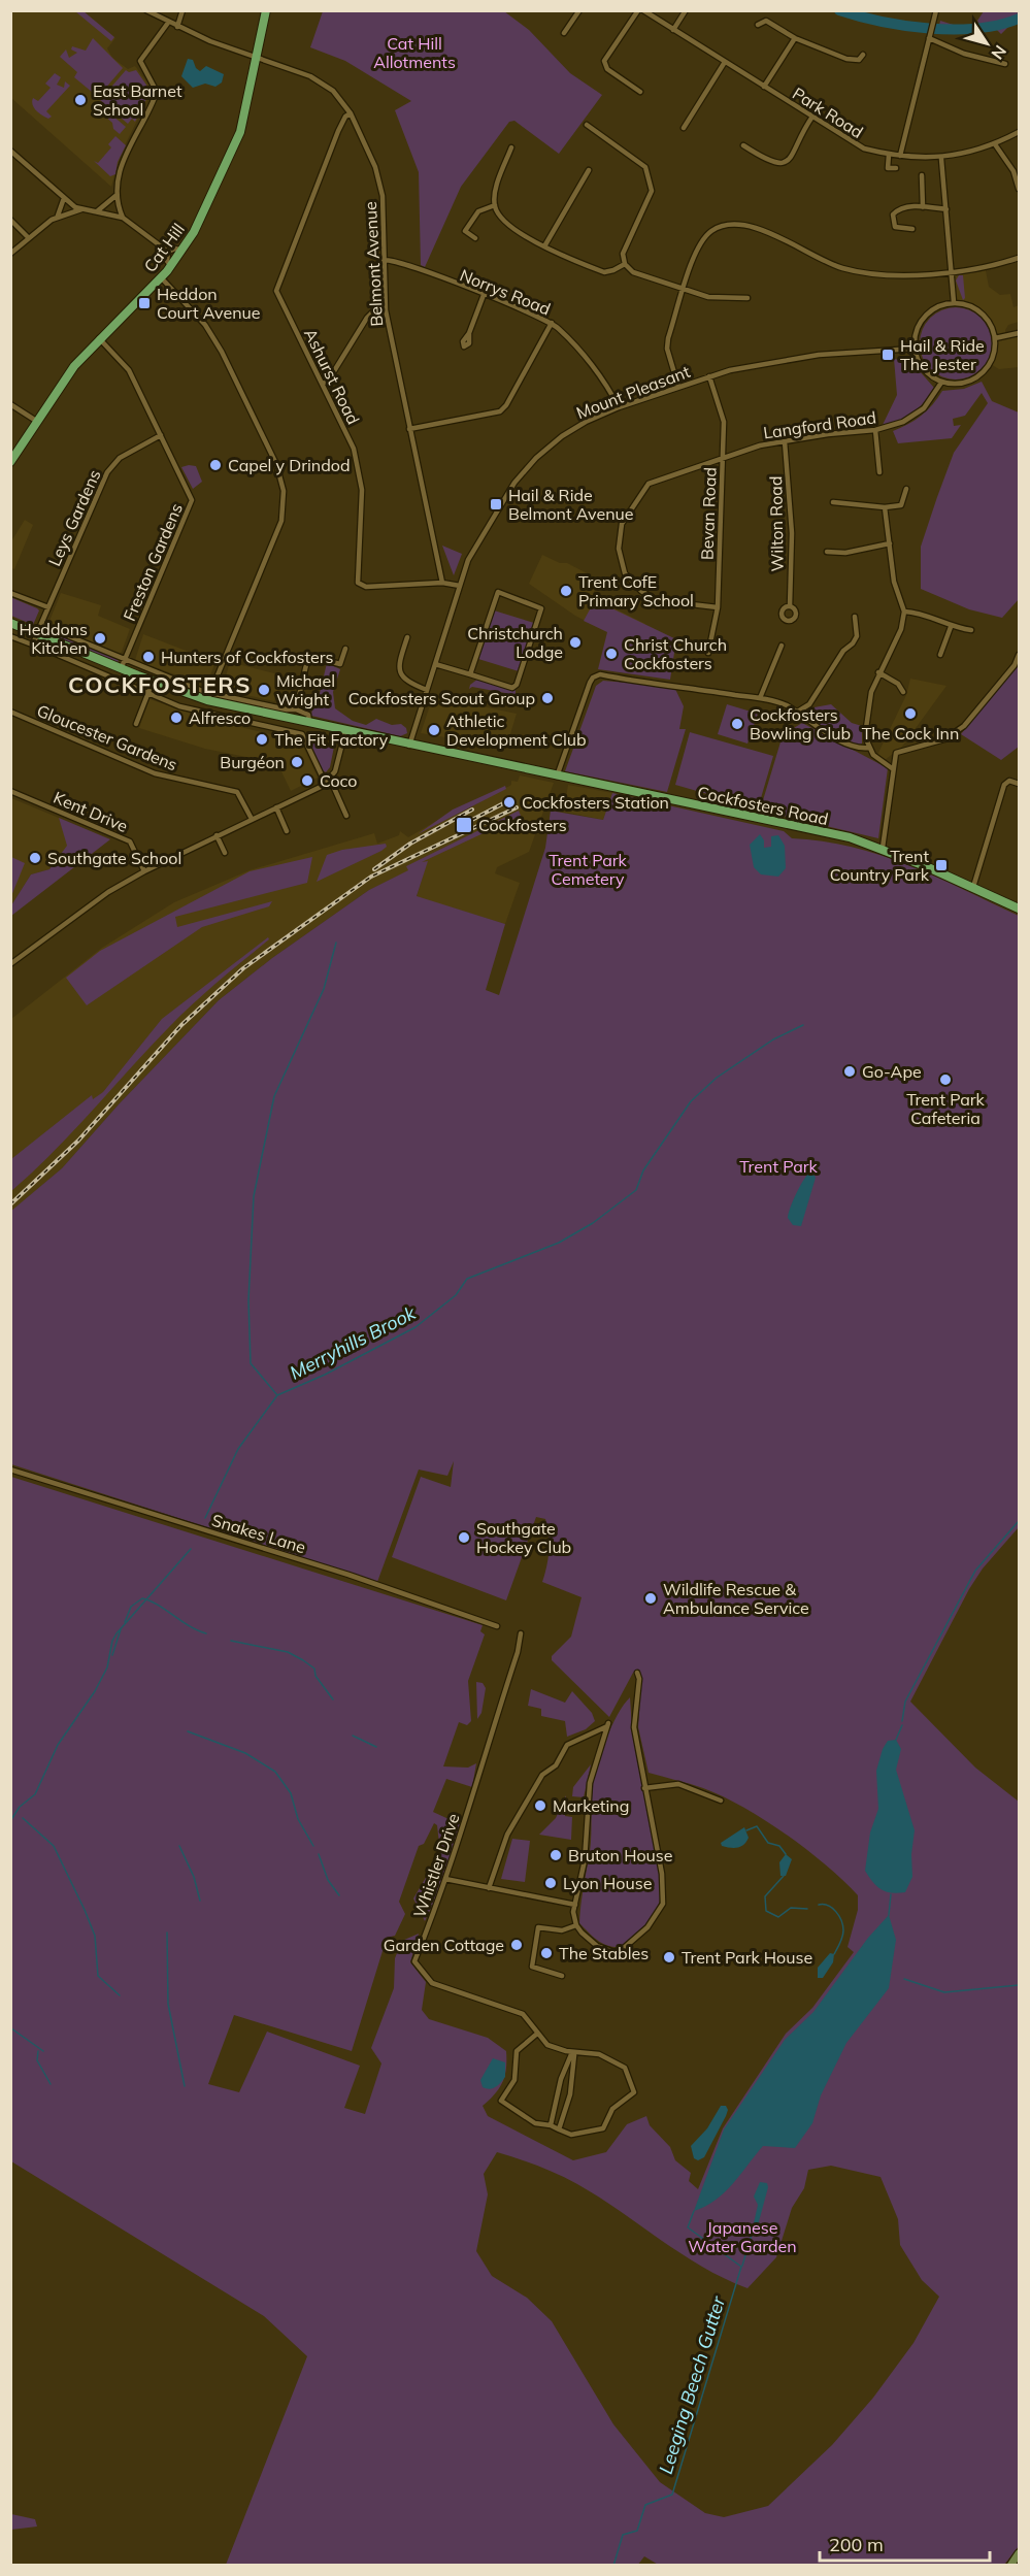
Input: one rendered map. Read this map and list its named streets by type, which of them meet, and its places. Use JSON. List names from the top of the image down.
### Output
{
  "streets": {
    "main road": ["Cat Hill", "Cockfosters Road"],
    "street": [
      "Park Road",
      "Belmont Avenue",
      "Norrys Road",
      "Ashurst Road",
      "Mount Pleasant",
      "Langford Road",
      "Bevan Road",
      "Leys Gardens",
      "Wilton Road",
      "Freston Gardens",
      "Gloucester Gardens",
      "Kent Drive",
      "Snakes Lane",
      "Whistler Drive"
    ]
  },
  "crossings": [
    ["Cat Hill", "Belmont Avenue"],
    ["Cat Hill", "Freston Gardens"],
    ["Belmont Avenue", "Norrys Road"],
    ["Belmont Avenue", "Ashurst Road"],
    ["Norrys Road", "Mount Pleasant"],
    ["Mount Pleasant", "Langford Road"],
    ["Mount Pleasant", "Bevan Road"],
    ["Mount Pleasant", "Cockfosters Road"],
    ["Langford Road", "Bevan Road"],
    ["Langford Road", "Wilton Road"],
    ["Leys Gardens", "Freston Gardens"],
    ["Leys Gardens", "Cockfosters Road"],
    ["Freston Gardens", "Cockfosters Road"]
  ],
  "districts": ["COCKFOSTERS"],
  "water": ["Merryhills Brook", "Leeging Beech Gutter"],
  "parks": [
    "Cat Hill Allotments",
    "Trent Park Cemetery",
    "Trent Park",
    "Japanese Water Garden"
  ],
  "places": {
    "other": [
      "East Barnet School",
      "Capel y Drindod",
      "Trent CofE Primary School",
      "Heddons Kitchen",
      "Christchurch Lodge",
      "Christ Church Cockfosters",
      "Hunters of Cockfosters",
      "Michael Wright",
      "Cockfosters Scout Group",
      "The Cock Inn",
      "Alfresco",
      "Cockfosters Bowling Club",
      "Athletic Development Club",
      "The Fit Factory",
      "Burgéon",
      "Coco",
      "Cockfosters Station",
      "Southgate School",
      "Go-Ape",
      "Trent Park Cafeteria",
      "Southgate Hockey Club",
      "Wildlife Rescue & Ambulance Service",
      "Marketing",
      "Bruton House",
      "Lyon House",
      "Garden Cottage",
      "The Stables",
      "Trent Park House"
    ],
    "transit": [
      "Heddon Court Avenue",
      "Hail & Ride The Jester",
      "Hail & Ride Belmont Avenue",
      "Cockfosters",
      "Trent Country Park"
    ]
  },
  "scale_bar": "200 m",
  "north": "bottom right"
}
